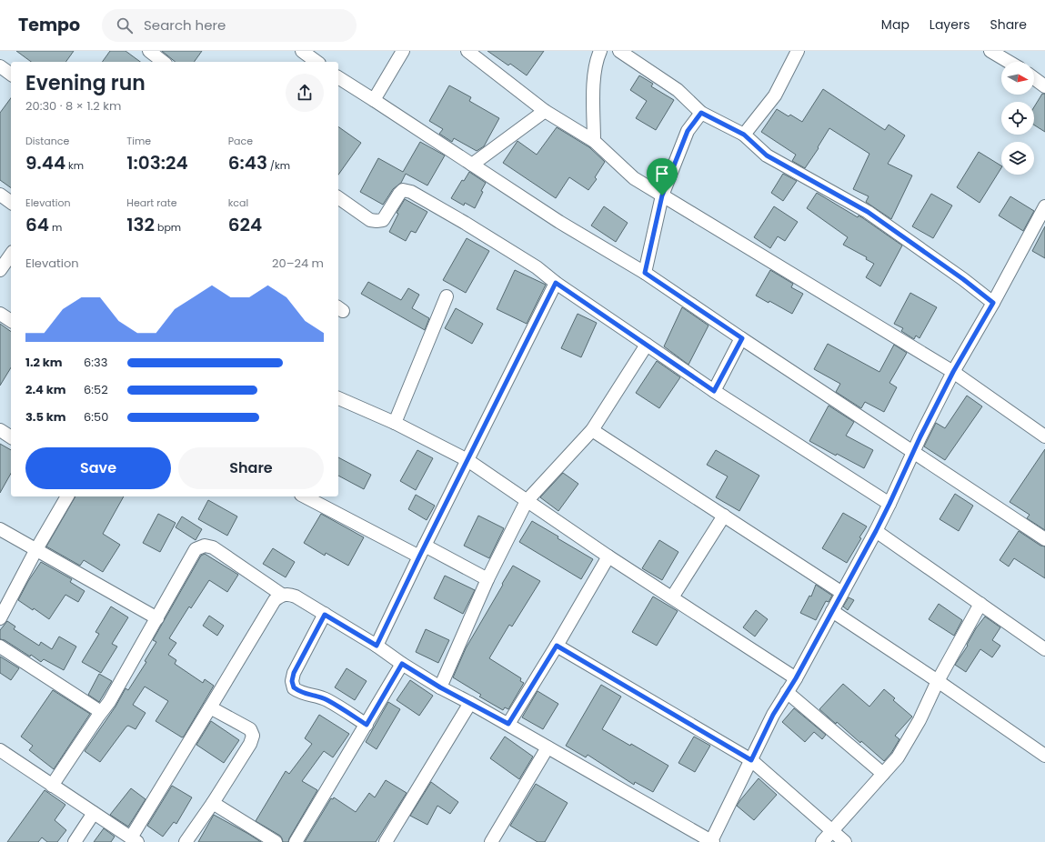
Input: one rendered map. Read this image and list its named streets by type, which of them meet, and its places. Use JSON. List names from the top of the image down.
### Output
{
  "north": "right",
  "page": {
    "header": "Tempo",
    "search": "Search here",
    "nav": ["Map", "Layers", "Share"],
    "heading": ["Evening run", "20:30 · 8 × 1.2 km"],
    "stats": [
      ["Distance", "9.44 km"],
      ["Time", "1:03:24"],
      ["Pace", "6:43 /km"],
      ["Elevation", "64 m"],
      ["Heart rate", "132 bpm"],
      ["kcal", "624"]
    ],
    "chart": ["Elevation", "20–24 m"],
    "list": [
      {
        "name": "1.2 km",
        "note": "6:33"
      },
      {
        "name": "2.4 km",
        "note": "6:52"
      },
      {
        "name": "3.5 km",
        "note": "6:50"
      }
    ],
    "buttons": ["Save", "Share"]
  }
}
